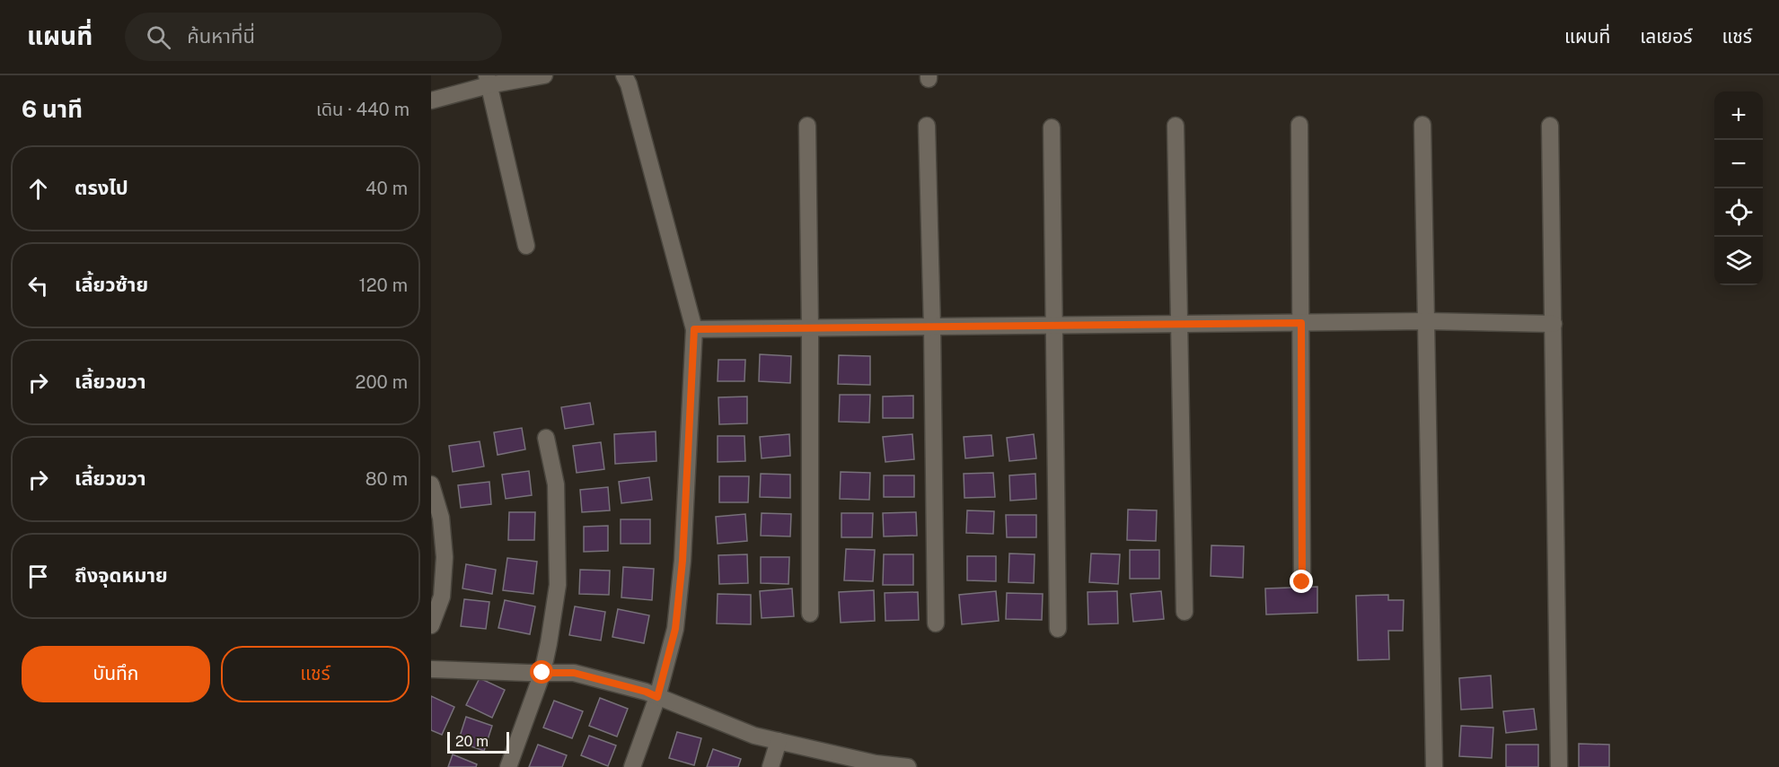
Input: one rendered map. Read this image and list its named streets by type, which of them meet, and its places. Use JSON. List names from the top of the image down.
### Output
{
  "scale_bar": "20 m",
  "page": {
    "header": "แผนที่",
    "search": "ค้นหาที่นี่",
    "nav": ["แผนที่", "เลเยอร์", "แชร์"],
    "heading": ["6 นาที", "เดิน · 440 m"],
    "map_buttons": ["+", "−"],
    "list": [
      ["ตรงไป", "40 m"],
      ["เลี้ยวซ้าย", "120 m"],
      ["เลี้ยวขวา", "200 m"],
      ["เลี้ยวขวา", "80 m"],
      "ถึงจุดหมาย"
    ],
    "buttons": ["บันทึก", "แชร์"],
    "scale": "20 m"
  }
}
